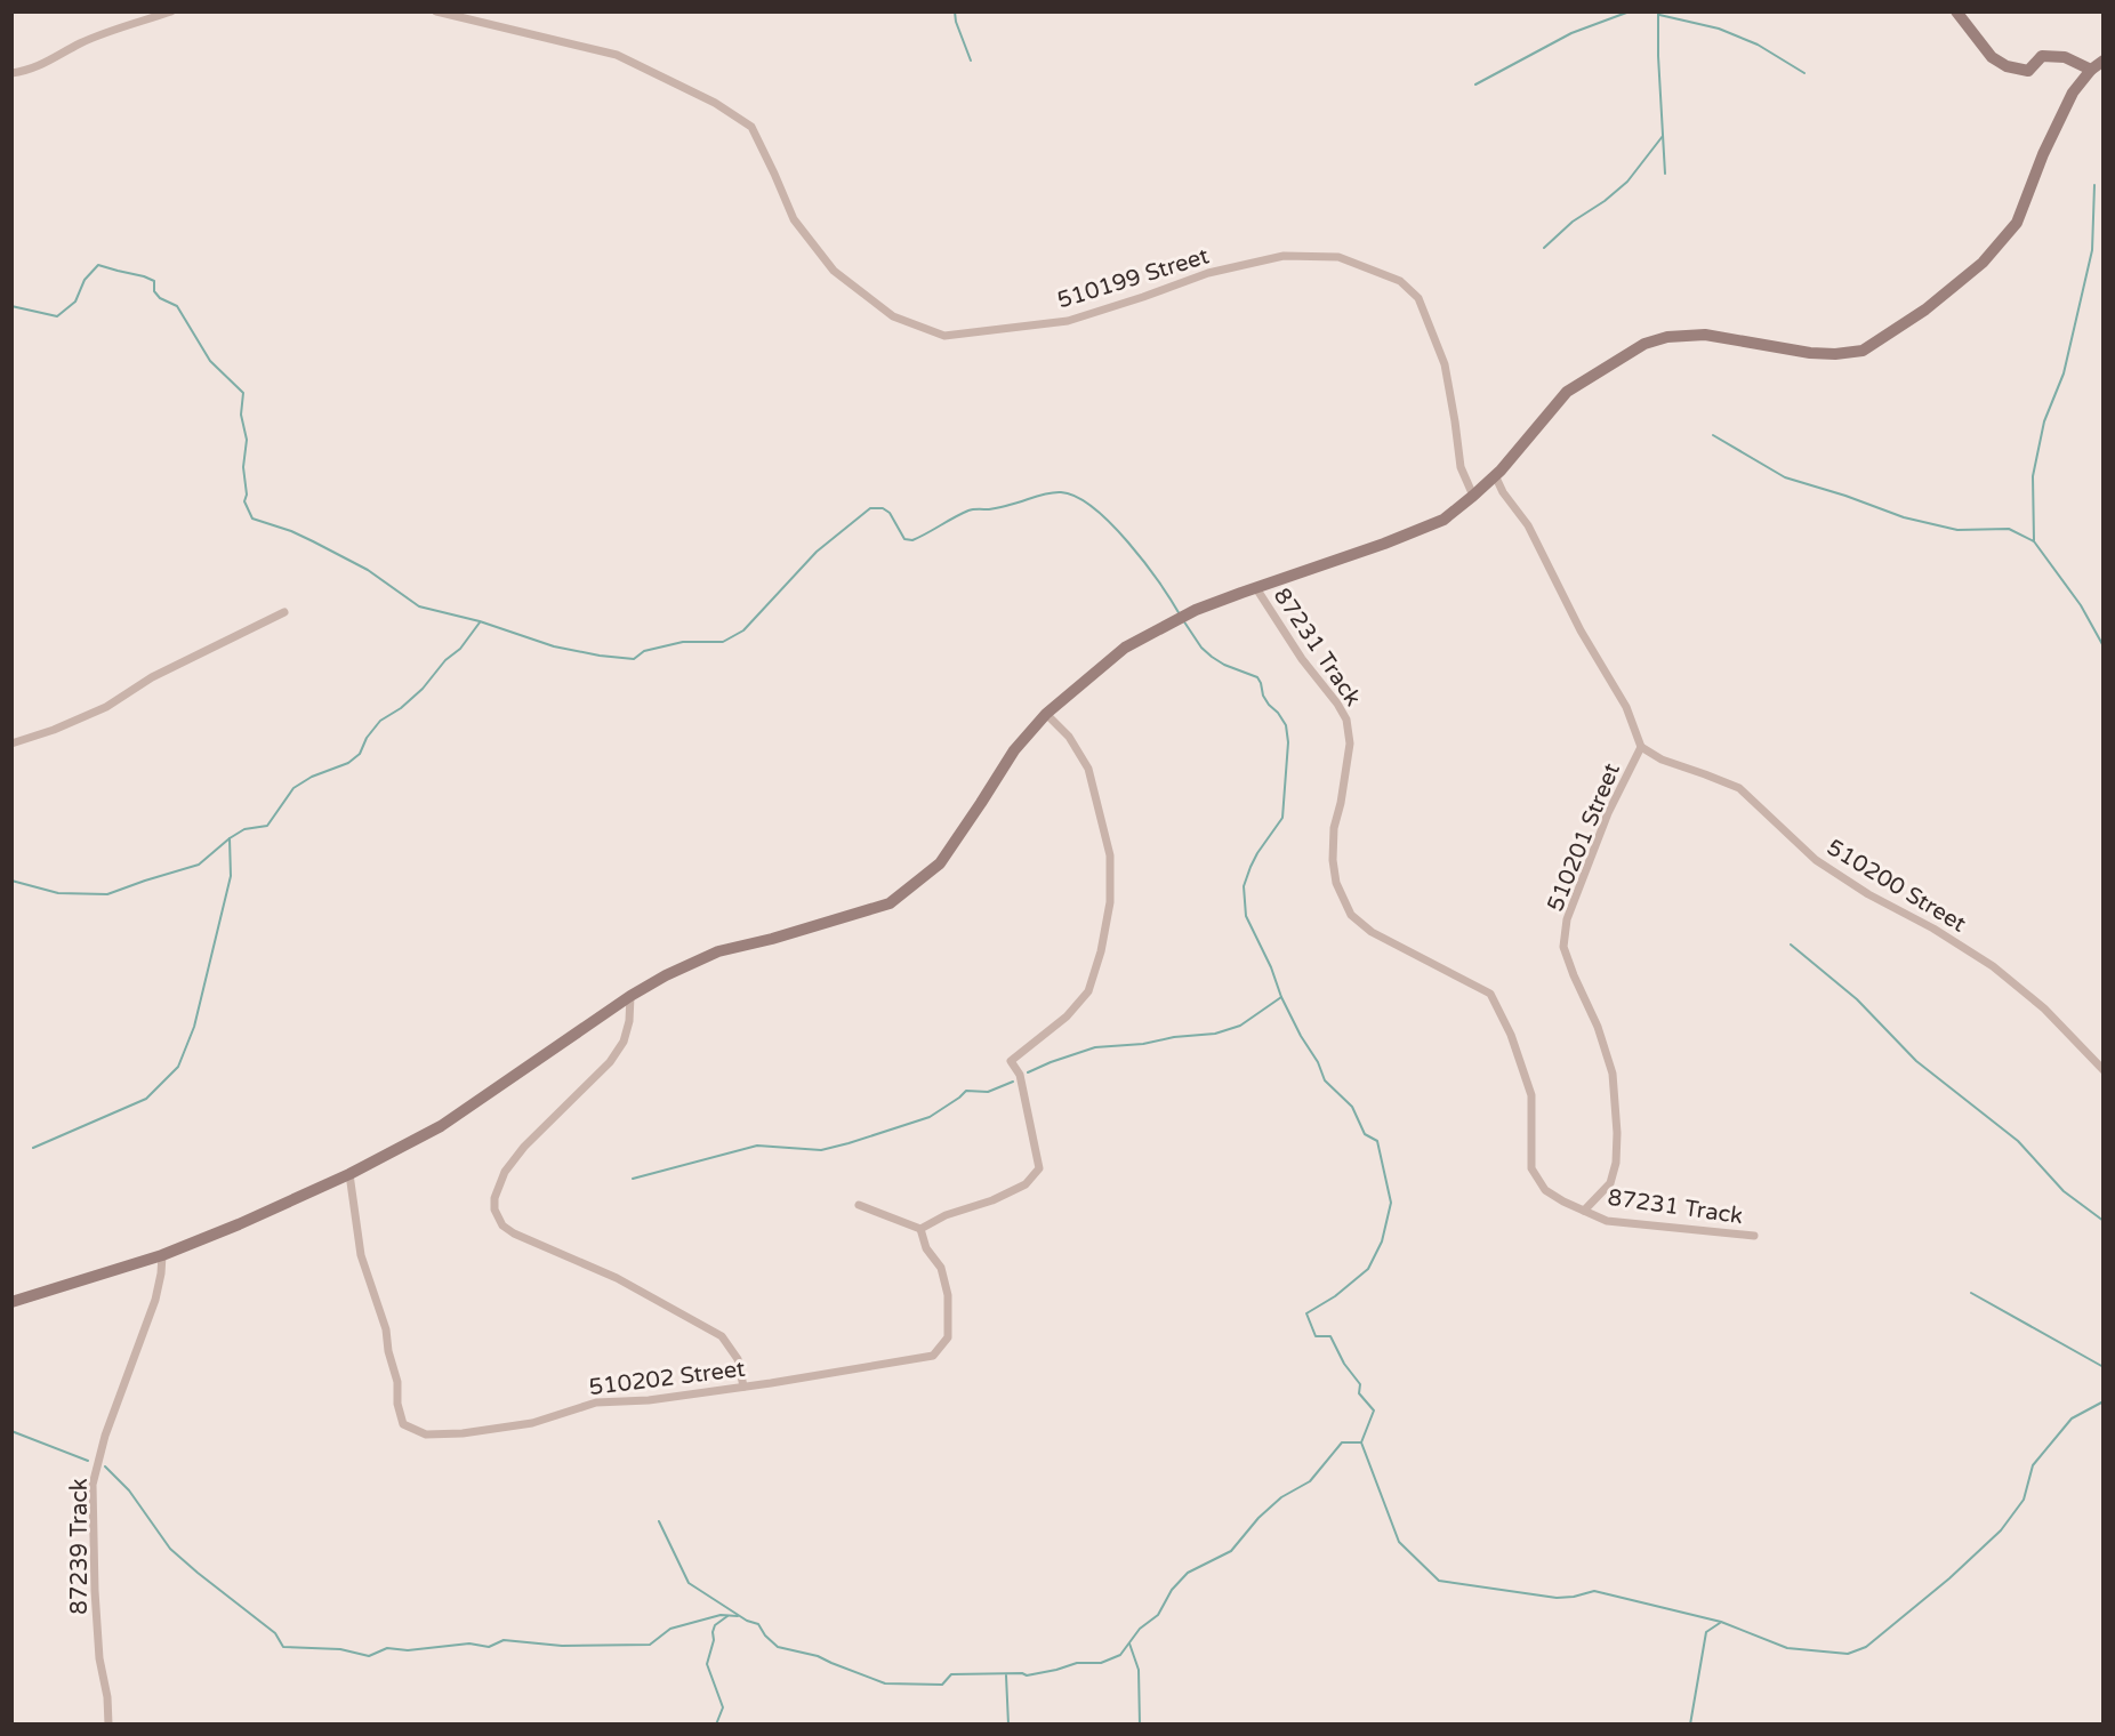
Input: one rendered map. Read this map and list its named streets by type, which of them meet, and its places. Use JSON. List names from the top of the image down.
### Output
{
  "streets": {
    "street": [
      "510199 Street",
      "87231 Track",
      "510201 Street",
      "510200 Street",
      "510202 Street",
      "87239 Track"
    ]
  },
  "crossings": [
    ["87231 Track", "510201 Street"],
    ["510201 Street", "510200 Street"]
  ]
}
